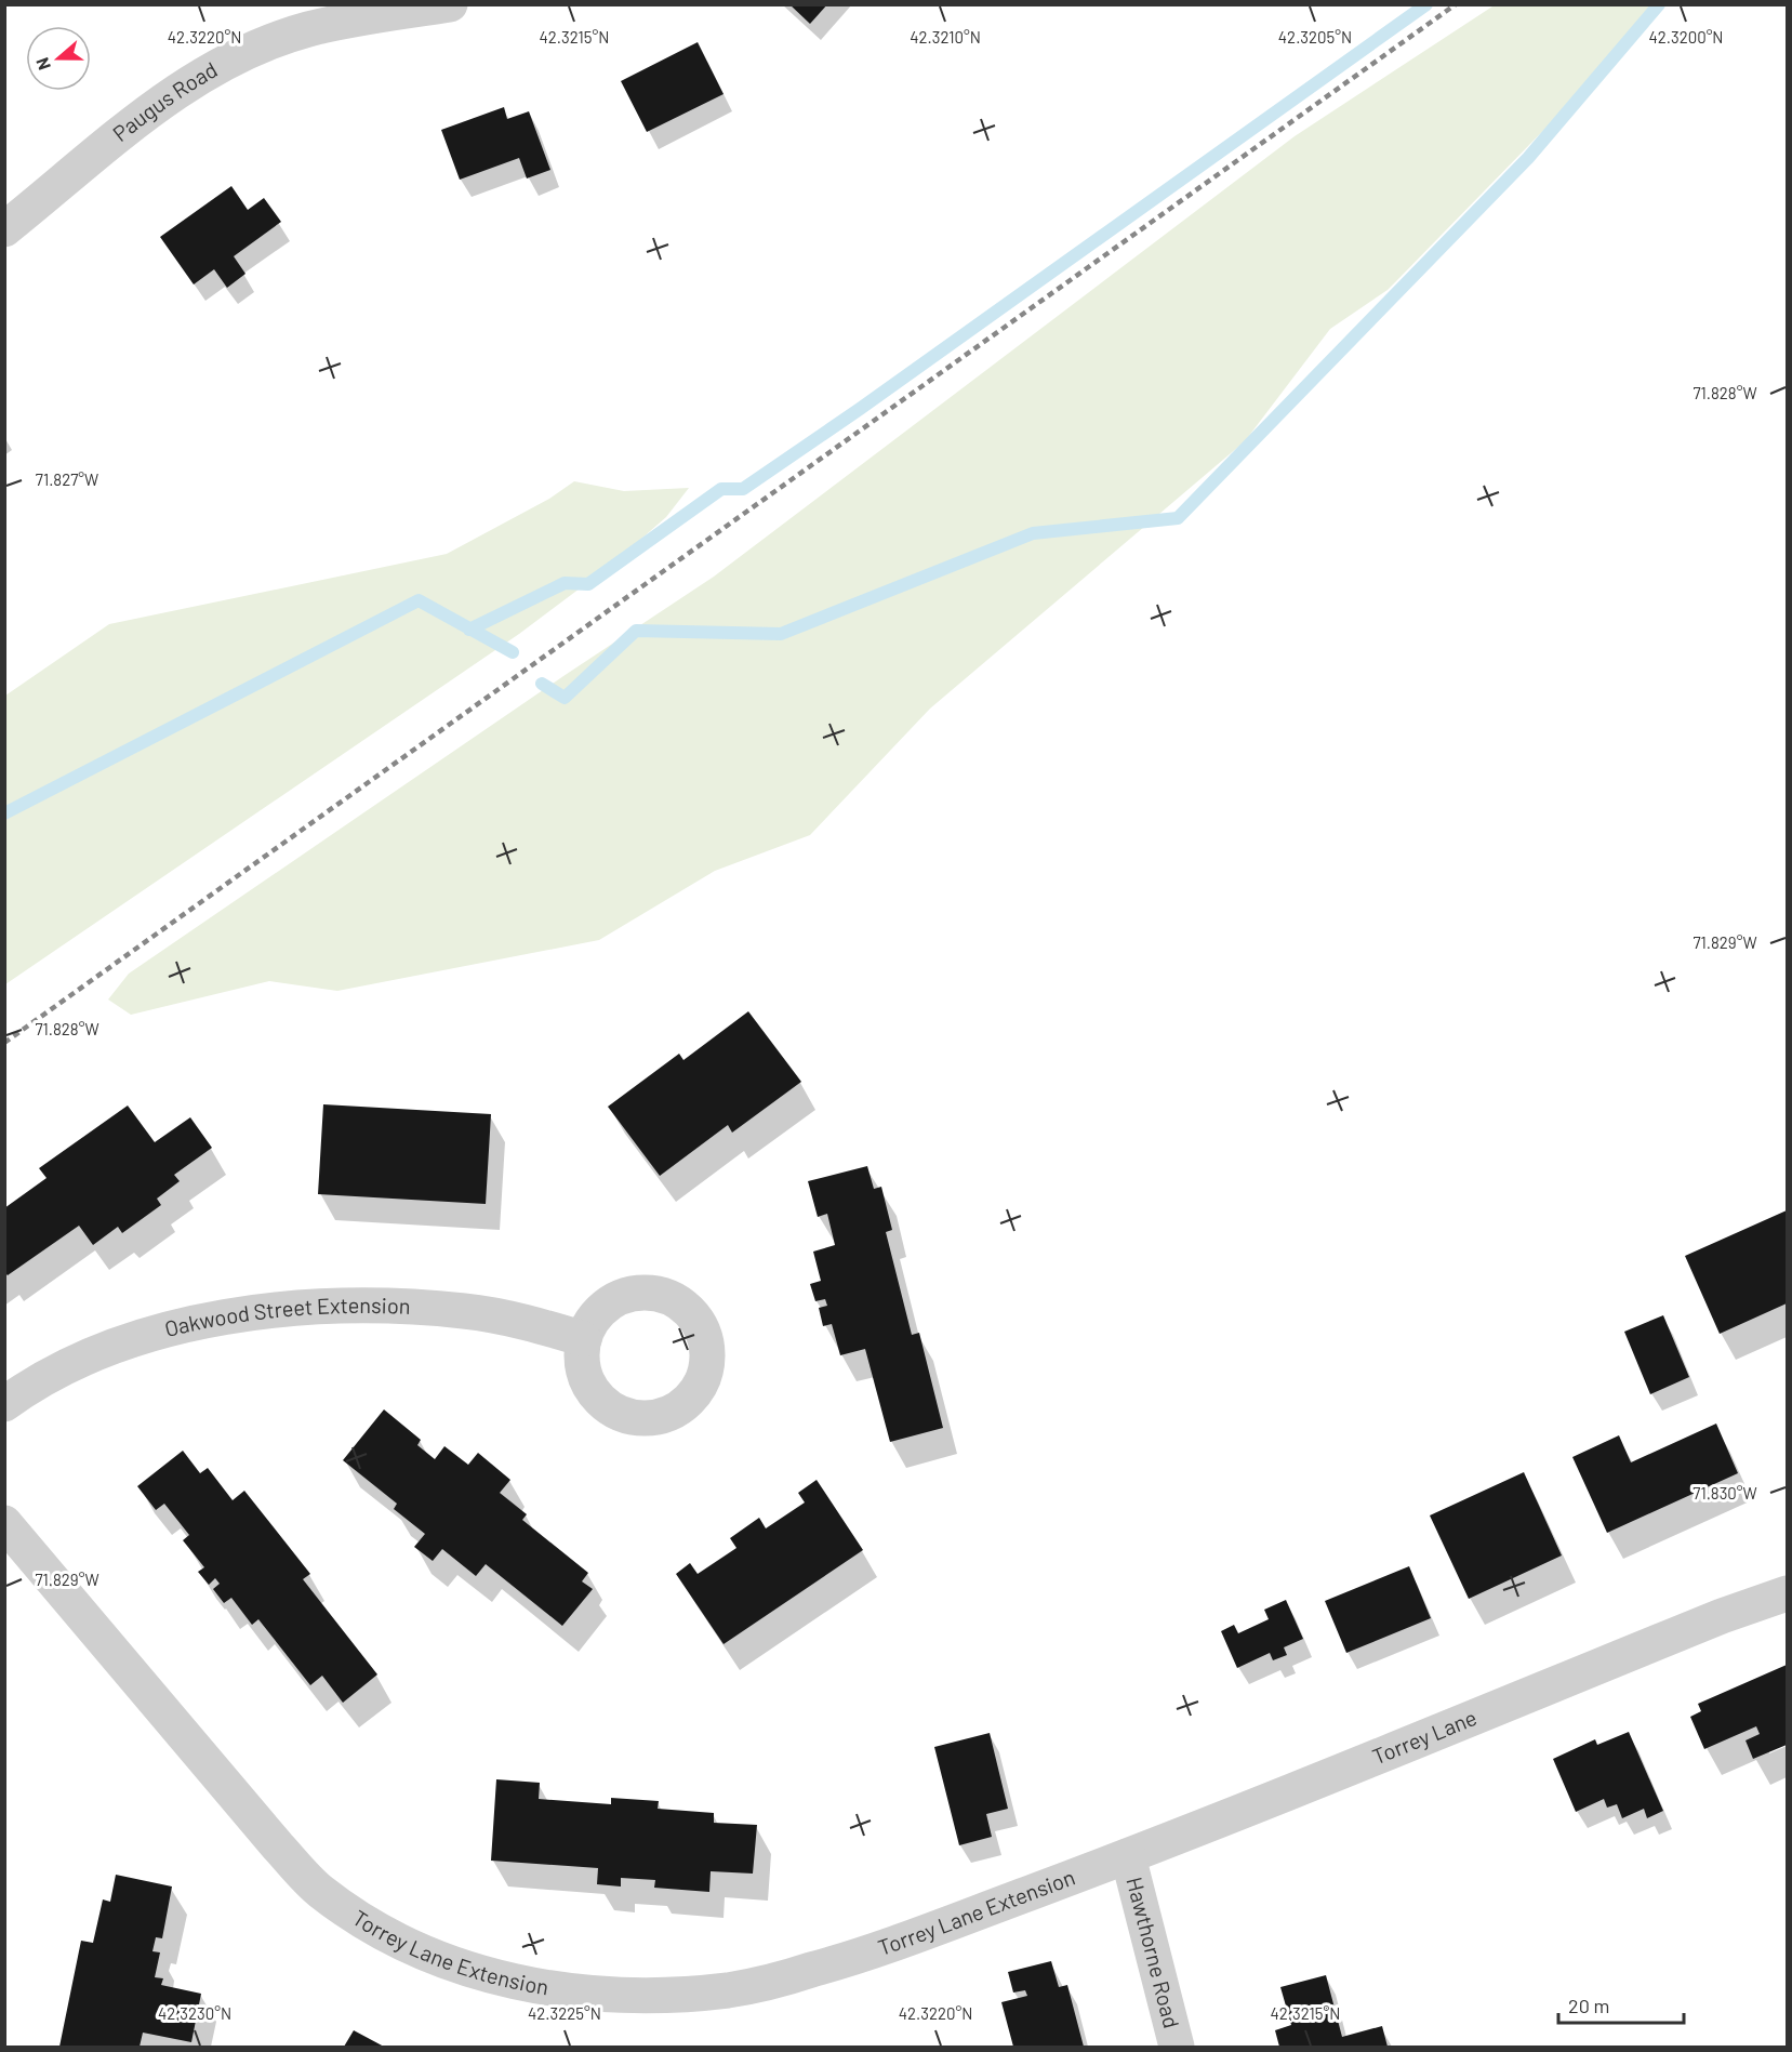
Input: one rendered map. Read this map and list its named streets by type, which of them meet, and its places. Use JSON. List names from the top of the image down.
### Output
{
  "streets": {
    "street": [
      "Paugus Road",
      "Oakwood Street Extension",
      "Torrey Lane",
      "Torrey Lane Extension",
      "Hawthorne Road"
    ]
  },
  "crossings": [
    ["Torrey Lane", "Torrey Lane Extension"],
    ["Torrey Lane", "Hawthorne Road"],
    ["Torrey Lane Extension", "Hawthorne Road"]
  ],
  "scale_bar": "20 m",
  "north": "left",
  "coordinates": [
    "42.3205°N",
    "42.3220°N",
    "42.3215°N",
    "42.3210°N",
    "42.3200°N",
    "71.828°W",
    "71.827°W",
    "71.829°W",
    "71.830°W",
    "42.3230°N",
    "42.3225°N"
  ]
}
